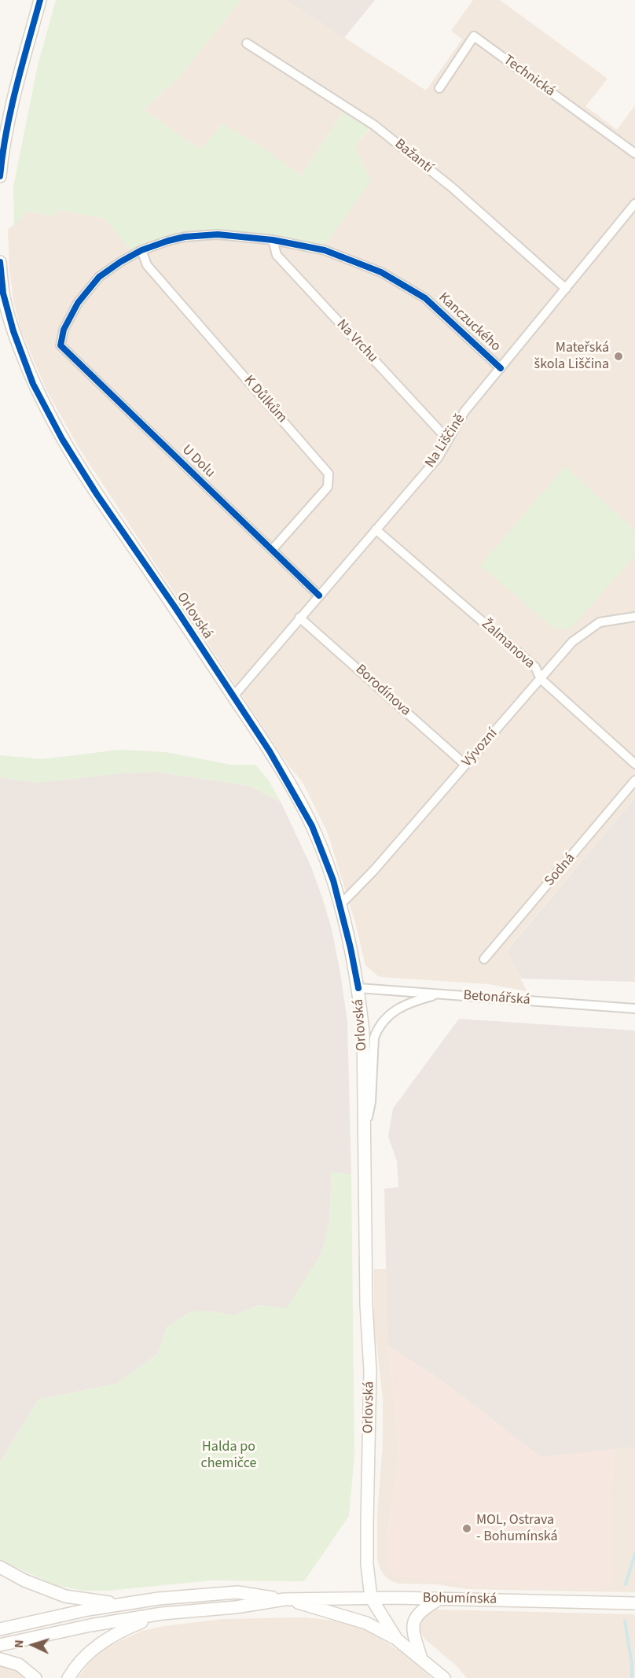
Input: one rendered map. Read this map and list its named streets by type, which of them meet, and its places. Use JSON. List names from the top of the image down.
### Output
{
  "streets": {
    "main road": ["Orlovská", "Bohumínská"],
    "street": [
      "Technická",
      "Bažantí",
      "Kanczuckého",
      "Na Vrchu",
      "K Důlkům",
      "Na Liščině",
      "U Dolu",
      "Žalmanova",
      "Borodínova",
      "Vývozní",
      "Sodná",
      "Betonářská"
    ]
  },
  "crossings": [
    ["Bažantí", "Na Liščině"],
    ["Kanczuckého", "Na Vrchu"],
    ["Kanczuckého", "K Důlkům"],
    ["Kanczuckého", "Na Liščině"],
    ["Kanczuckého", "U Dolu"],
    ["Na Vrchu", "Na Liščině"],
    ["K Důlkům", "U Dolu"],
    ["Na Liščině", "U Dolu"],
    ["Na Liščině", "Orlovská"],
    ["Na Liščině", "Žalmanova"],
    ["Na Liščině", "Borodínova"],
    ["Orlovská", "Vývozní"],
    ["Orlovská", "Betonářská"],
    ["Orlovská", "Bohumínská"],
    ["Žalmanova", "Vývozní"],
    ["Borodínova", "Vývozní"]
  ],
  "parks": ["Halda po chemičce"],
  "places": ["Mateřská škola Liščina", "MOL, Ostrava - Bohumínská"],
  "north": "left"
}
